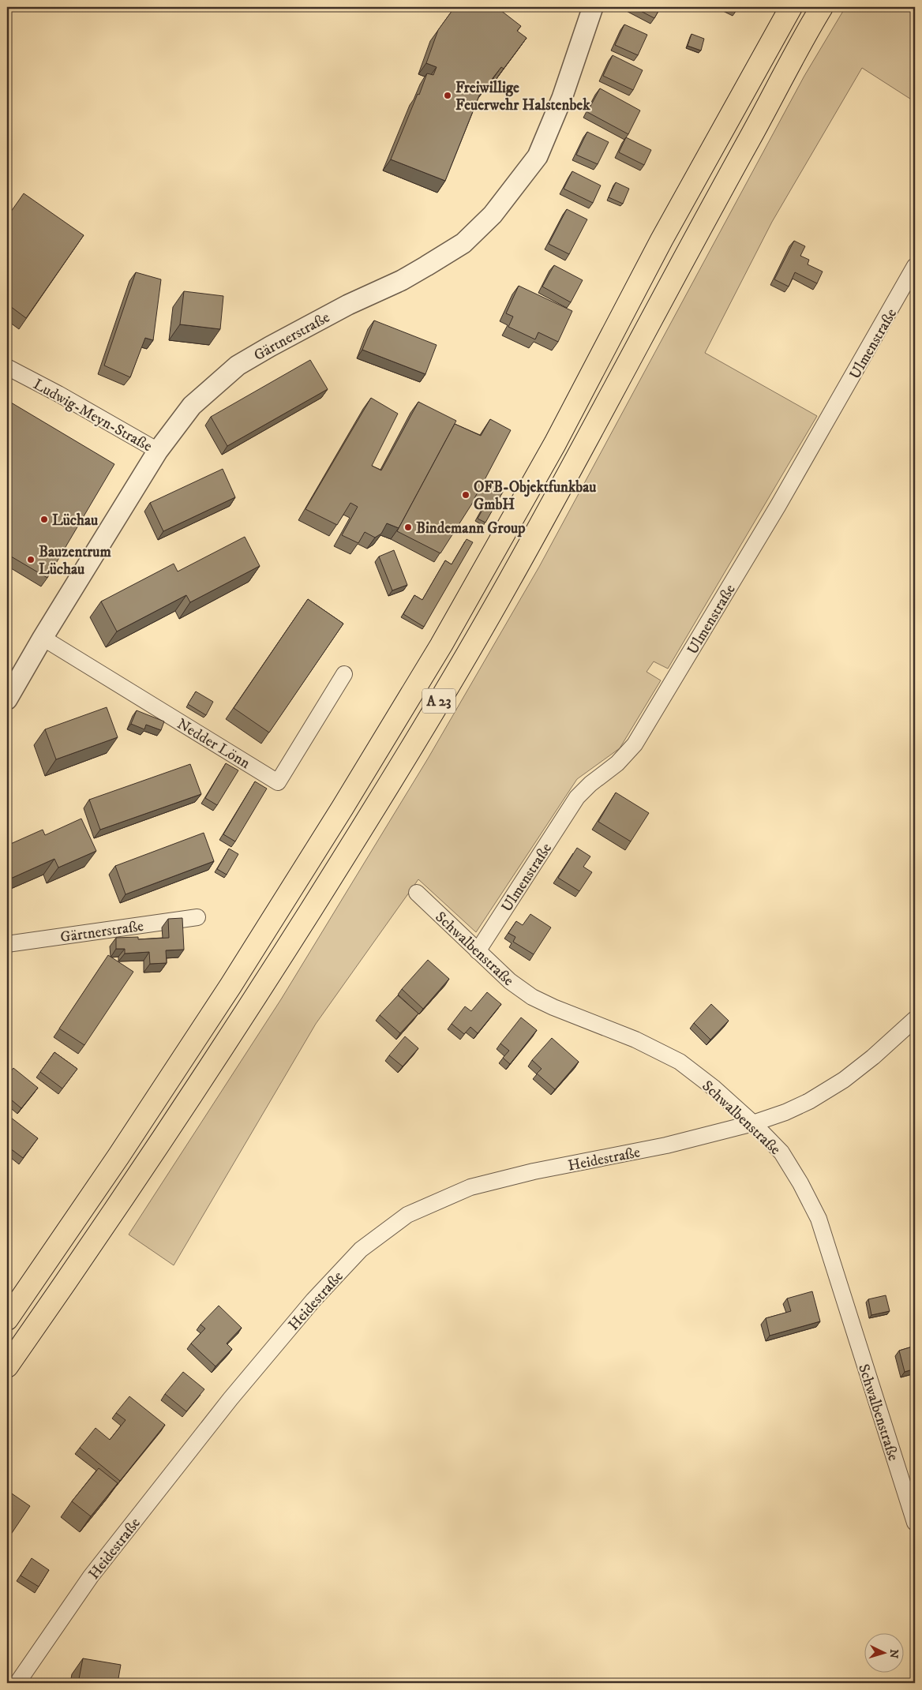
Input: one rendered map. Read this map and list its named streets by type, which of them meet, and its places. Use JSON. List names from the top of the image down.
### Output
{
  "streets": {
    "highway": ["A 23"],
    "street": [
      "Gärtnerstraße",
      "Ulmenstraße",
      "Ludwig-Meyn-Straße",
      "Nedder Lönn",
      "Schwalbenstraße",
      "Heidestraße"
    ]
  },
  "crossings": [
    ["Gärtnerstraße", "Ludwig-Meyn-Straße"],
    ["Gärtnerstraße", "Nedder Lönn"],
    ["Ulmenstraße", "Schwalbenstraße"],
    ["Schwalbenstraße", "Heidestraße"]
  ],
  "places": [
    "Freiwillige Feuerwehr Halstenbek",
    "OFB-Objektfunkbau GmbH",
    "Lüchau",
    "Bindemann Group",
    "Bauzentrum Lüchau"
  ],
  "north": "right"
}
